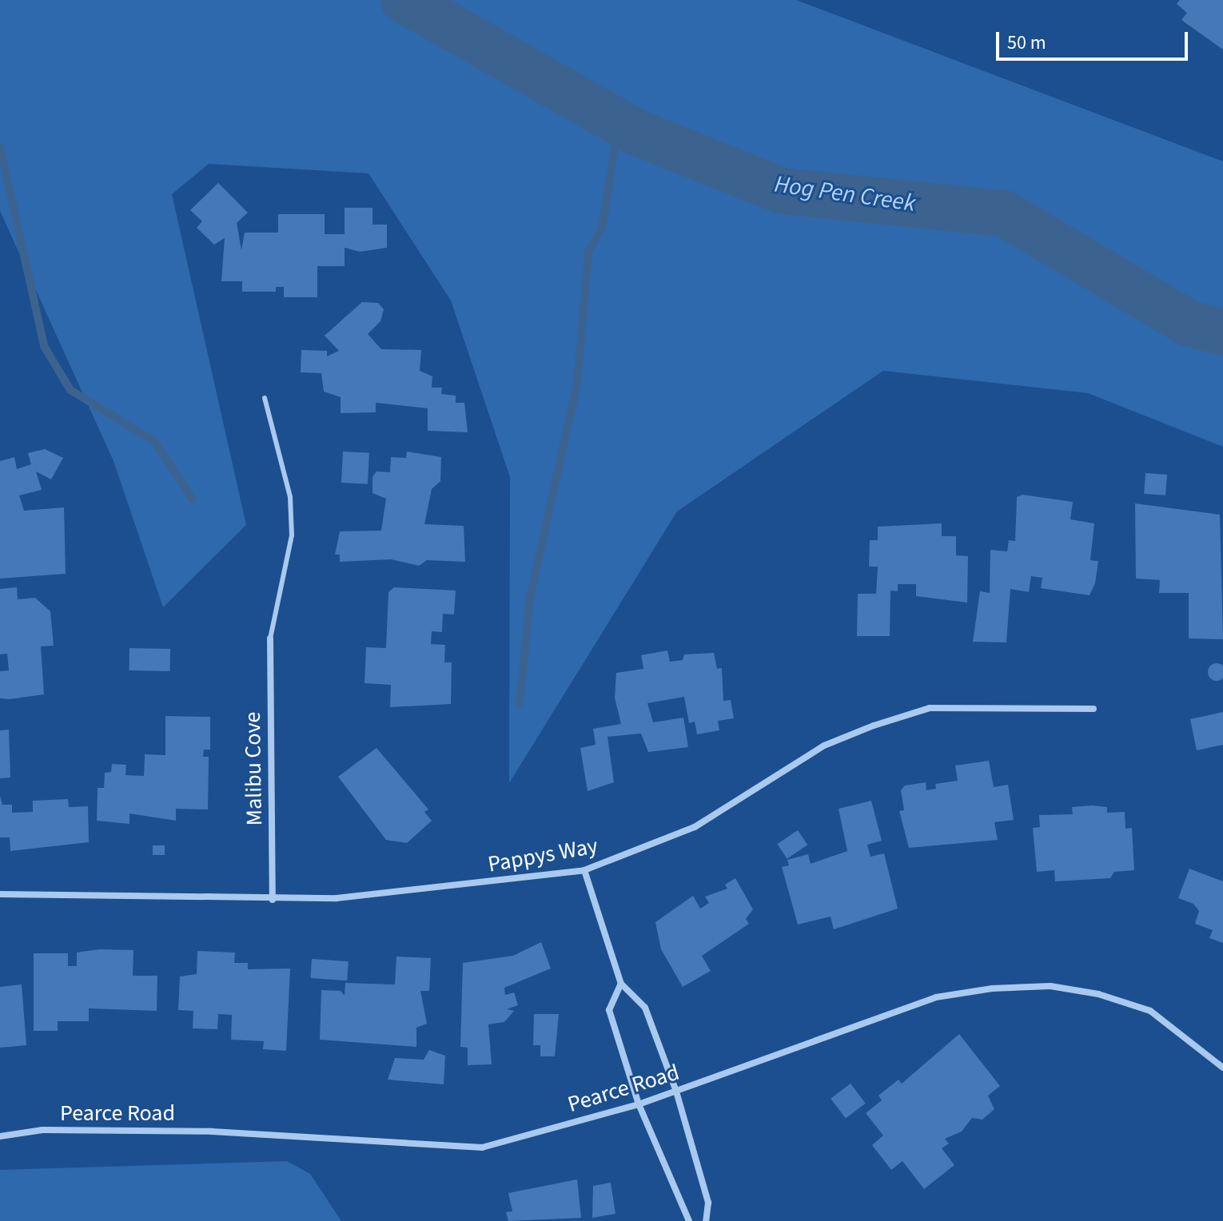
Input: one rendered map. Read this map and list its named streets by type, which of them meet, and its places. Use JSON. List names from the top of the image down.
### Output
{
  "streets": {
    "street": ["Malibu Cove", "Pappys Way", "Pearce Road"]
  },
  "crossings": [
    ["Malibu Cove", "Pappys Way"]
  ],
  "water": ["Hog Pen Creek"],
  "scale_bar": "50 m"
}
